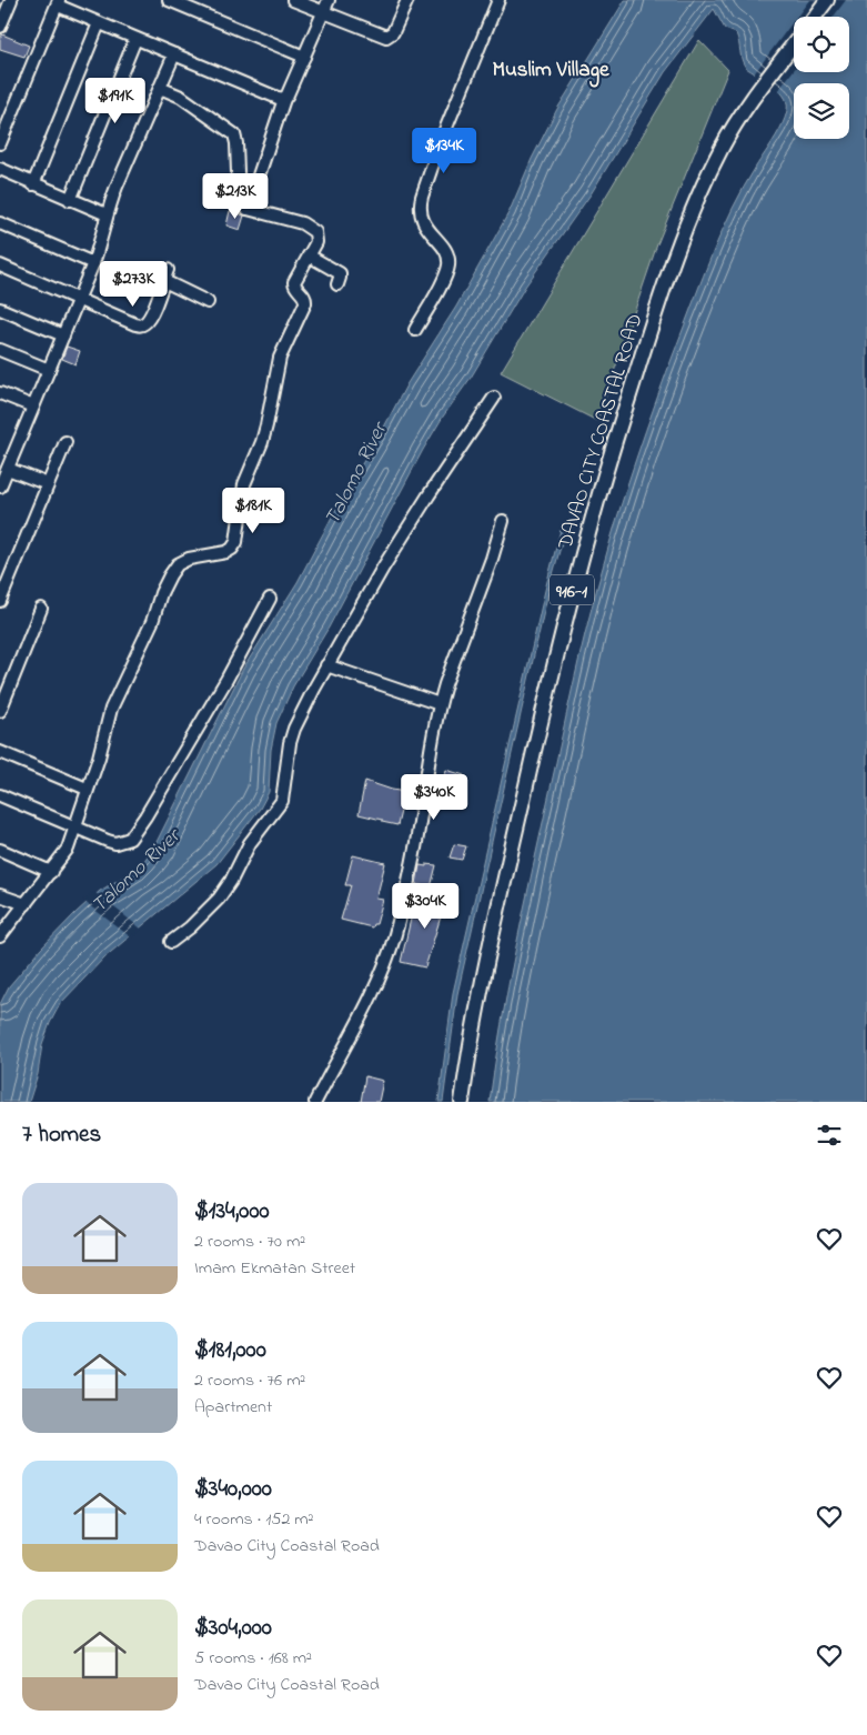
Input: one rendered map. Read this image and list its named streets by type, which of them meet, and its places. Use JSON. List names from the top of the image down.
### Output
{
  "streets": {
    "main road": ["DAVAO CITY COASTAL ROAD", "916-1"]
  },
  "districts": ["Muslim Village"],
  "water": ["Talomo River"],
  "page": {
    "price": [
      "$191K",
      "$134K",
      "$213K",
      "$273K",
      "$181K",
      "$340K",
      "$304K"
    ],
    "heading": "7 homes",
    "list": [
      {
        "name": "$134,000",
        "note": "2 rooms · 70 m² · Imam Ekmatan Street"
      },
      {
        "name": "$181,000",
        "note": "2 rooms · 76 m² · Apartment"
      },
      {
        "name": "$340,000",
        "note": "4 rooms · 152 m² · Davao City Coastal Road"
      },
      {
        "name": "$304,000",
        "note": "5 rooms · 168 m² · Davao City Coastal Road"
      }
    ]
  }
}
